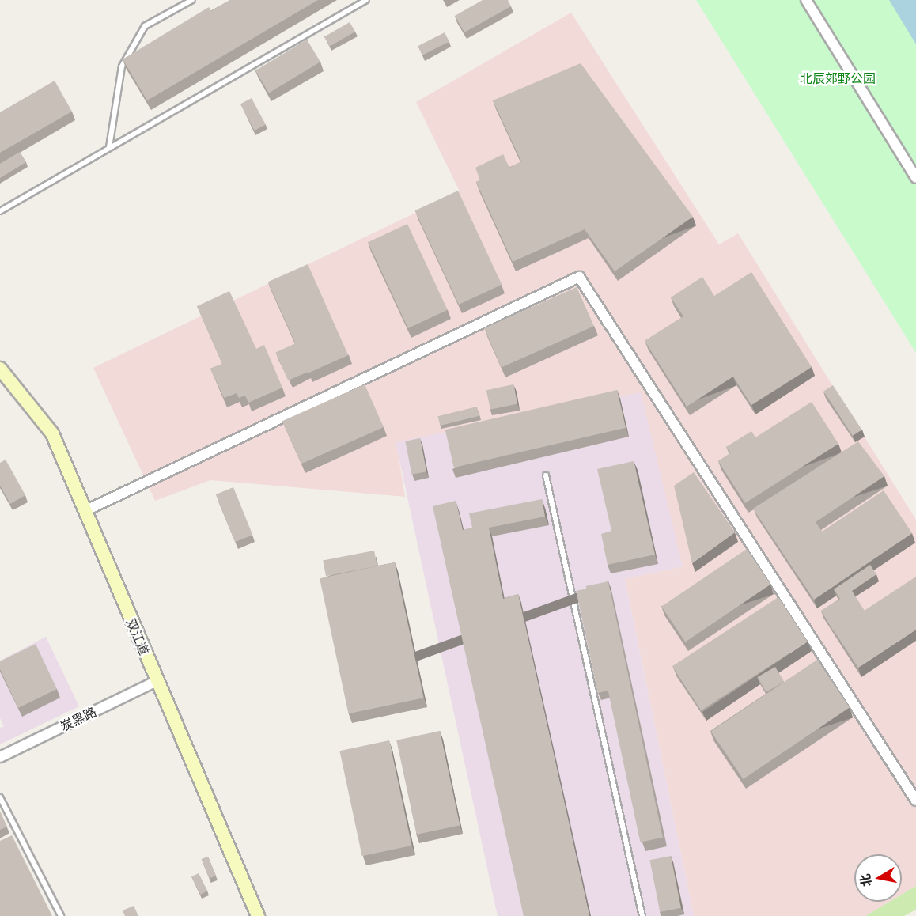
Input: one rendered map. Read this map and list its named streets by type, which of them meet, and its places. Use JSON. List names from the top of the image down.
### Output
{
  "streets": {
    "main road": ["双江道"],
    "street": ["炭黑路"]
  },
  "crossings": [
    ["双江道", "炭黑路"]
  ],
  "parks": ["北辰郊野公园"],
  "north": "left"
}
